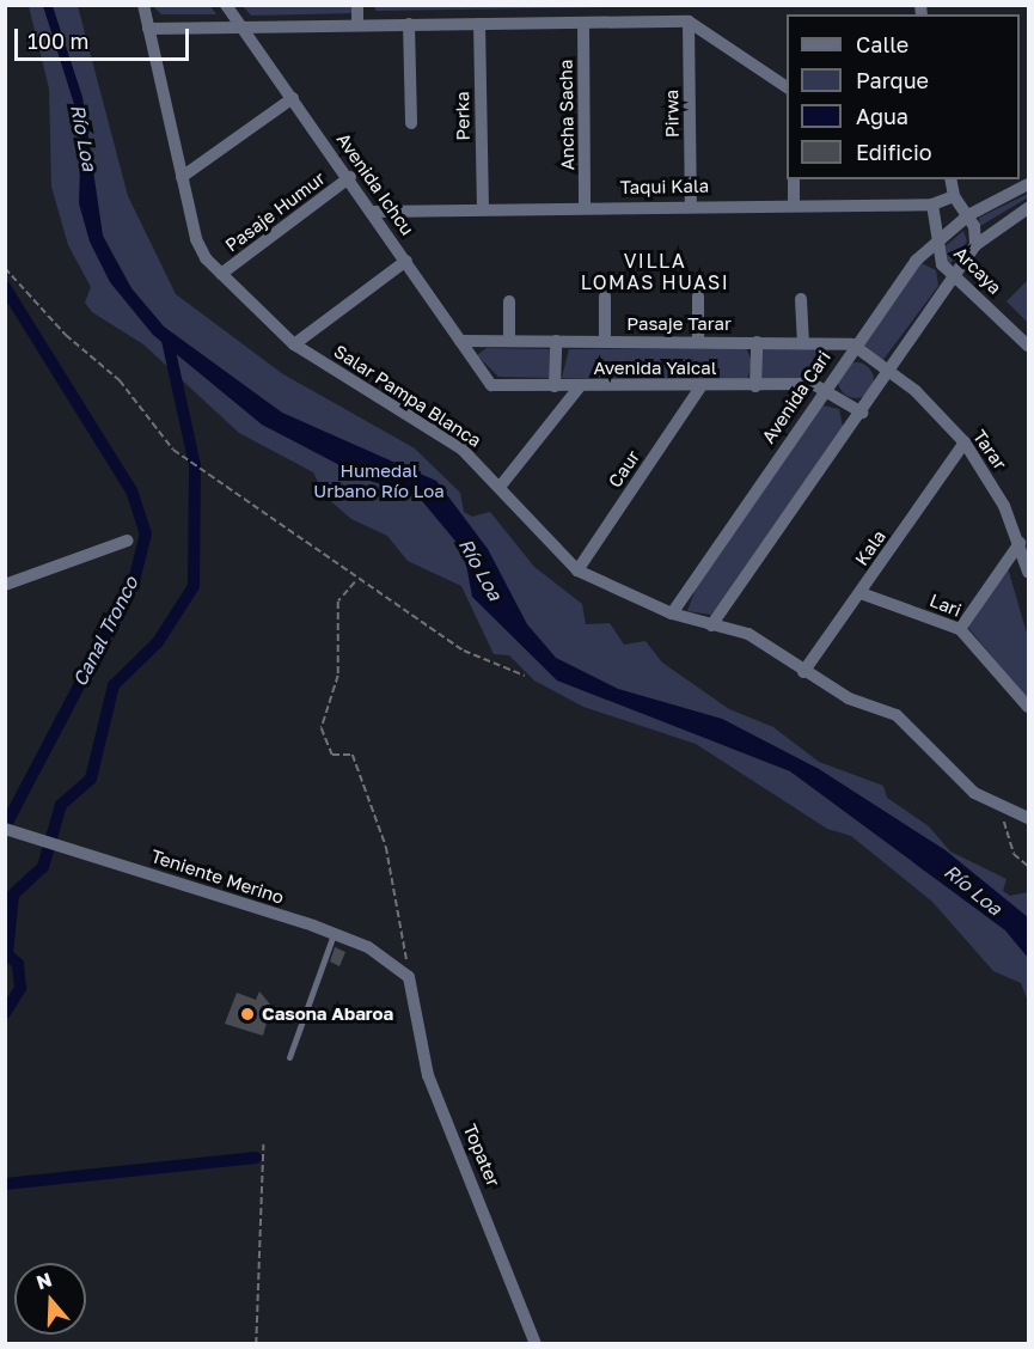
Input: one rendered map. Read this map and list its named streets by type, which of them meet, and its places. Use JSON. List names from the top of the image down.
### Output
{
  "streets": {
    "street": [
      "Pirwa",
      "Ancha Sacha",
      "Perka",
      "Avenida Ichcu",
      "Taqui Kala",
      "Pasaje Humur",
      "Arcaya",
      "Pasaje Tarar",
      "Avenida Yaical",
      "Salar Pampa Blanca",
      "Avenida Cari",
      "Tarar",
      "Caur",
      "Kala",
      "Lari",
      "Teniente Merino",
      "Topater"
    ]
  },
  "crossings": [
    ["Pirwa", "Taqui Kala"],
    ["Ancha Sacha", "Taqui Kala"],
    ["Perka", "Taqui Kala"],
    ["Avenida Ichcu", "Taqui Kala"],
    ["Avenida Ichcu", "Pasaje Humur"],
    ["Avenida Ichcu", "Pasaje Tarar"],
    ["Avenida Ichcu", "Avenida Yaical"],
    ["Taqui Kala", "Arcaya"],
    ["Pasaje Humur", "Salar Pampa Blanca"],
    ["Arcaya", "Avenida Cari"],
    ["Pasaje Tarar", "Avenida Cari"],
    ["Avenida Yaical", "Avenida Cari"],
    ["Avenida Yaical", "Caur"],
    ["Salar Pampa Blanca", "Avenida Cari"],
    ["Salar Pampa Blanca", "Caur"],
    ["Salar Pampa Blanca", "Kala"],
    ["Tarar", "Kala"],
    ["Kala", "Lari"],
    ["Teniente Merino", "Topater"]
  ],
  "districts": ["VILLA LOMAS HUASI"],
  "water": ["Río Loa", "Canal Tronco"],
  "parks": ["Humedal Urbano Río Loa"],
  "places": ["Casona Abaroa"],
  "legend": [
    "Calle",
    "Parque",
    "Agua",
    "Edificio"
  ],
  "scale_bar": "100 m",
  "north": "top"
}
